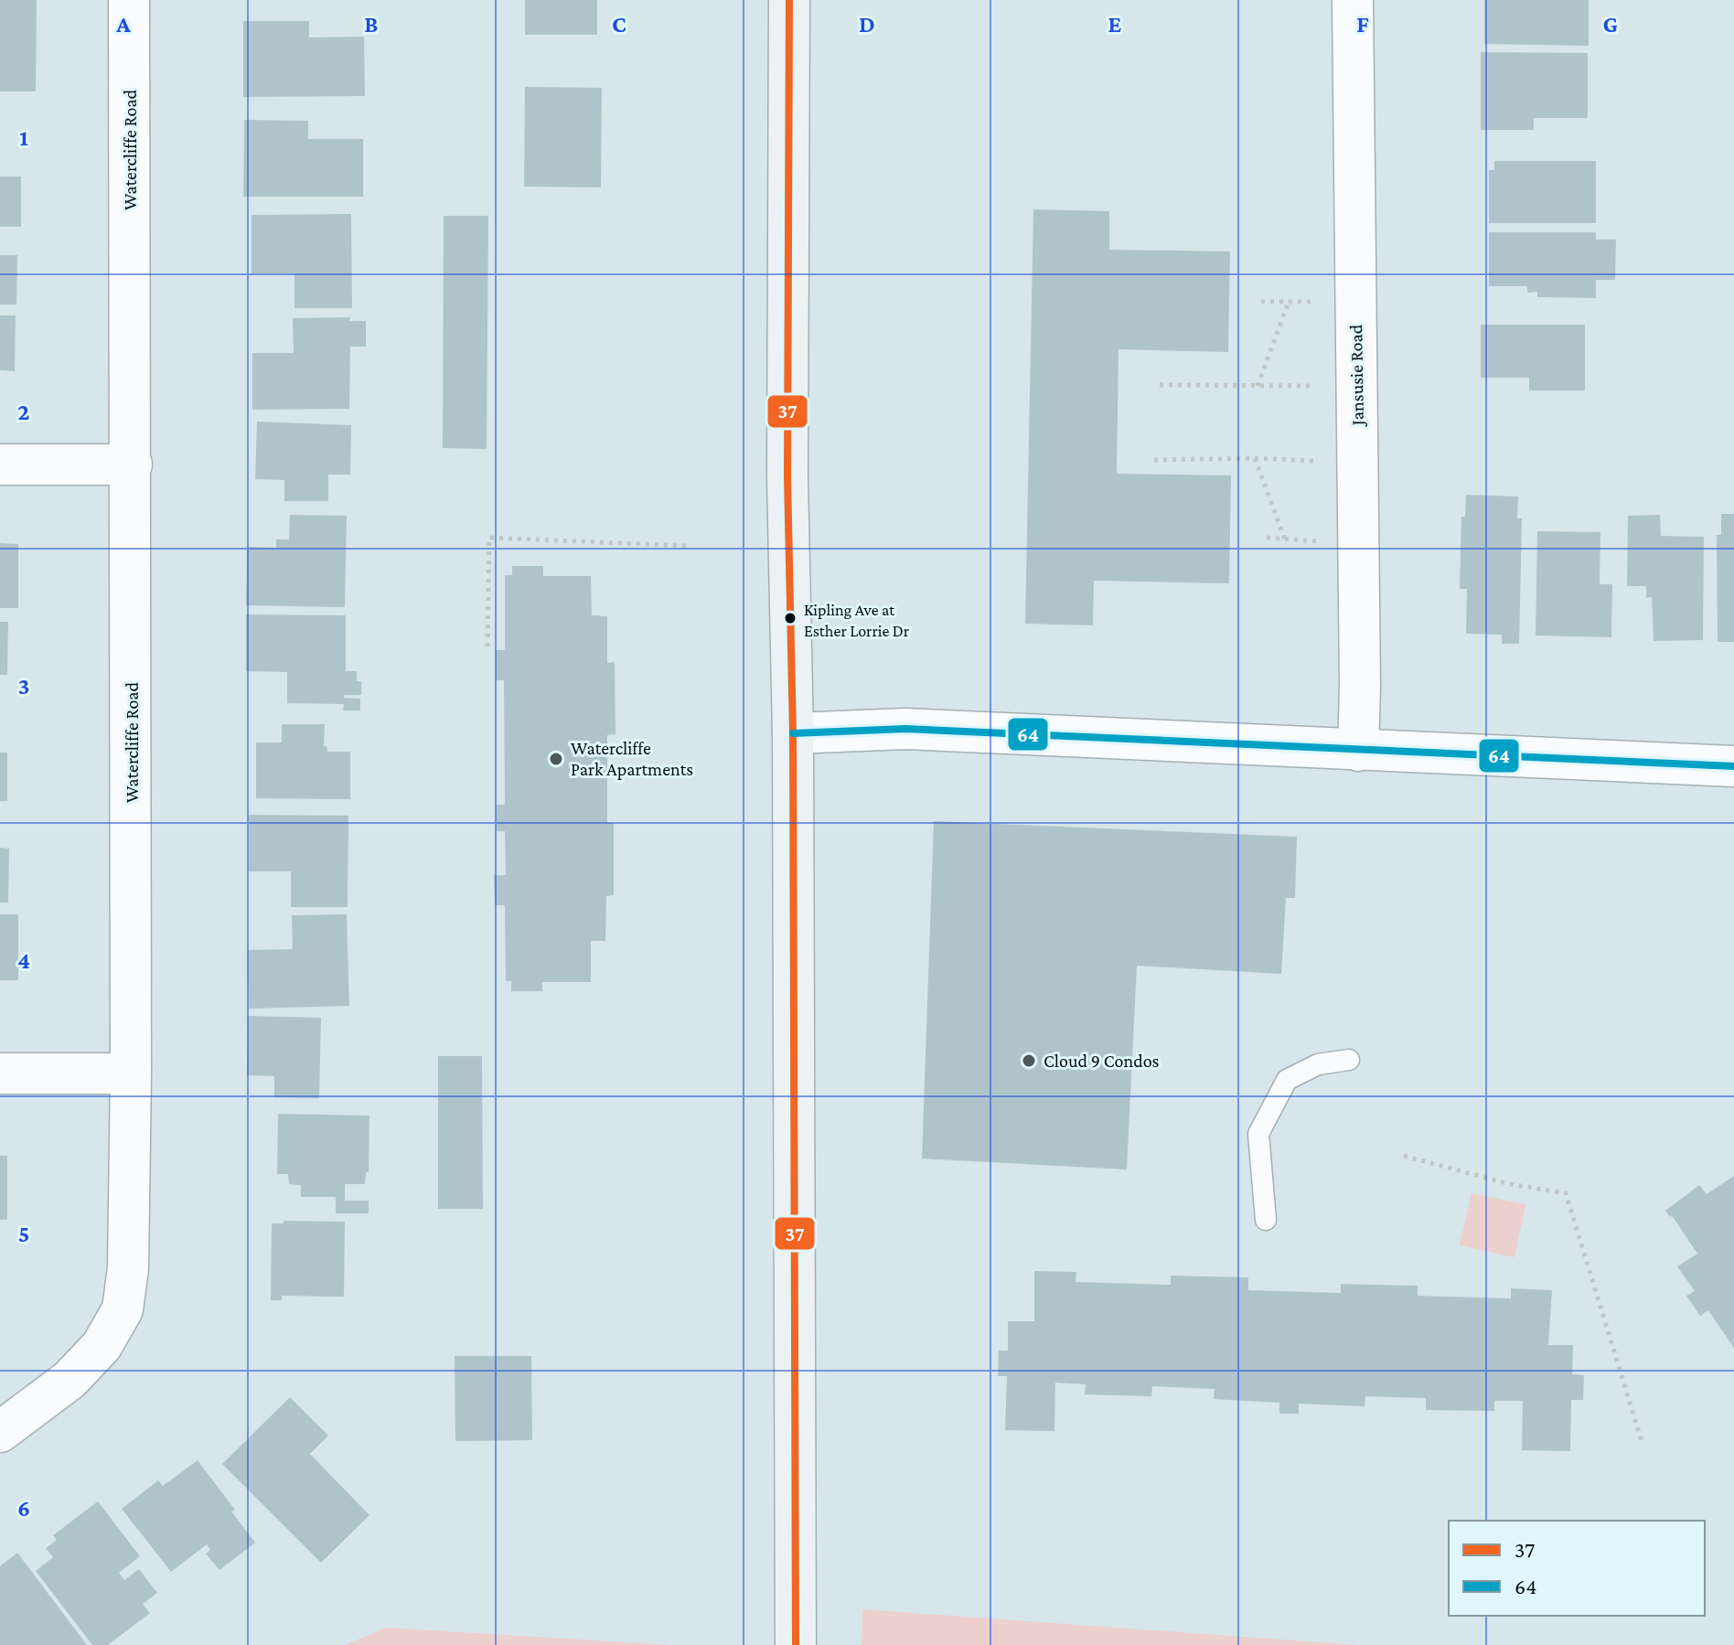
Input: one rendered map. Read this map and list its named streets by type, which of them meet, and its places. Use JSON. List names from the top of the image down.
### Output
{
  "streets": {
    "street": ["Watercliffe Road", "Jansusie Road"]
  },
  "places": ["Kipling Ave at Esther Lorrie Dr", "Watercliffe Park Apartments", "Cloud 9 Condos"],
  "lines": ["transit line 37", "transit line 64"],
  "legend": ["37", "64"],
  "grid": {
    "columns": [
      "A",
      "B",
      "C",
      "D",
      "E",
      "F",
      "G"
    ],
    "rows": [
      "1",
      "2",
      "3",
      "4",
      "5",
      "6"
    ]
  }
}
